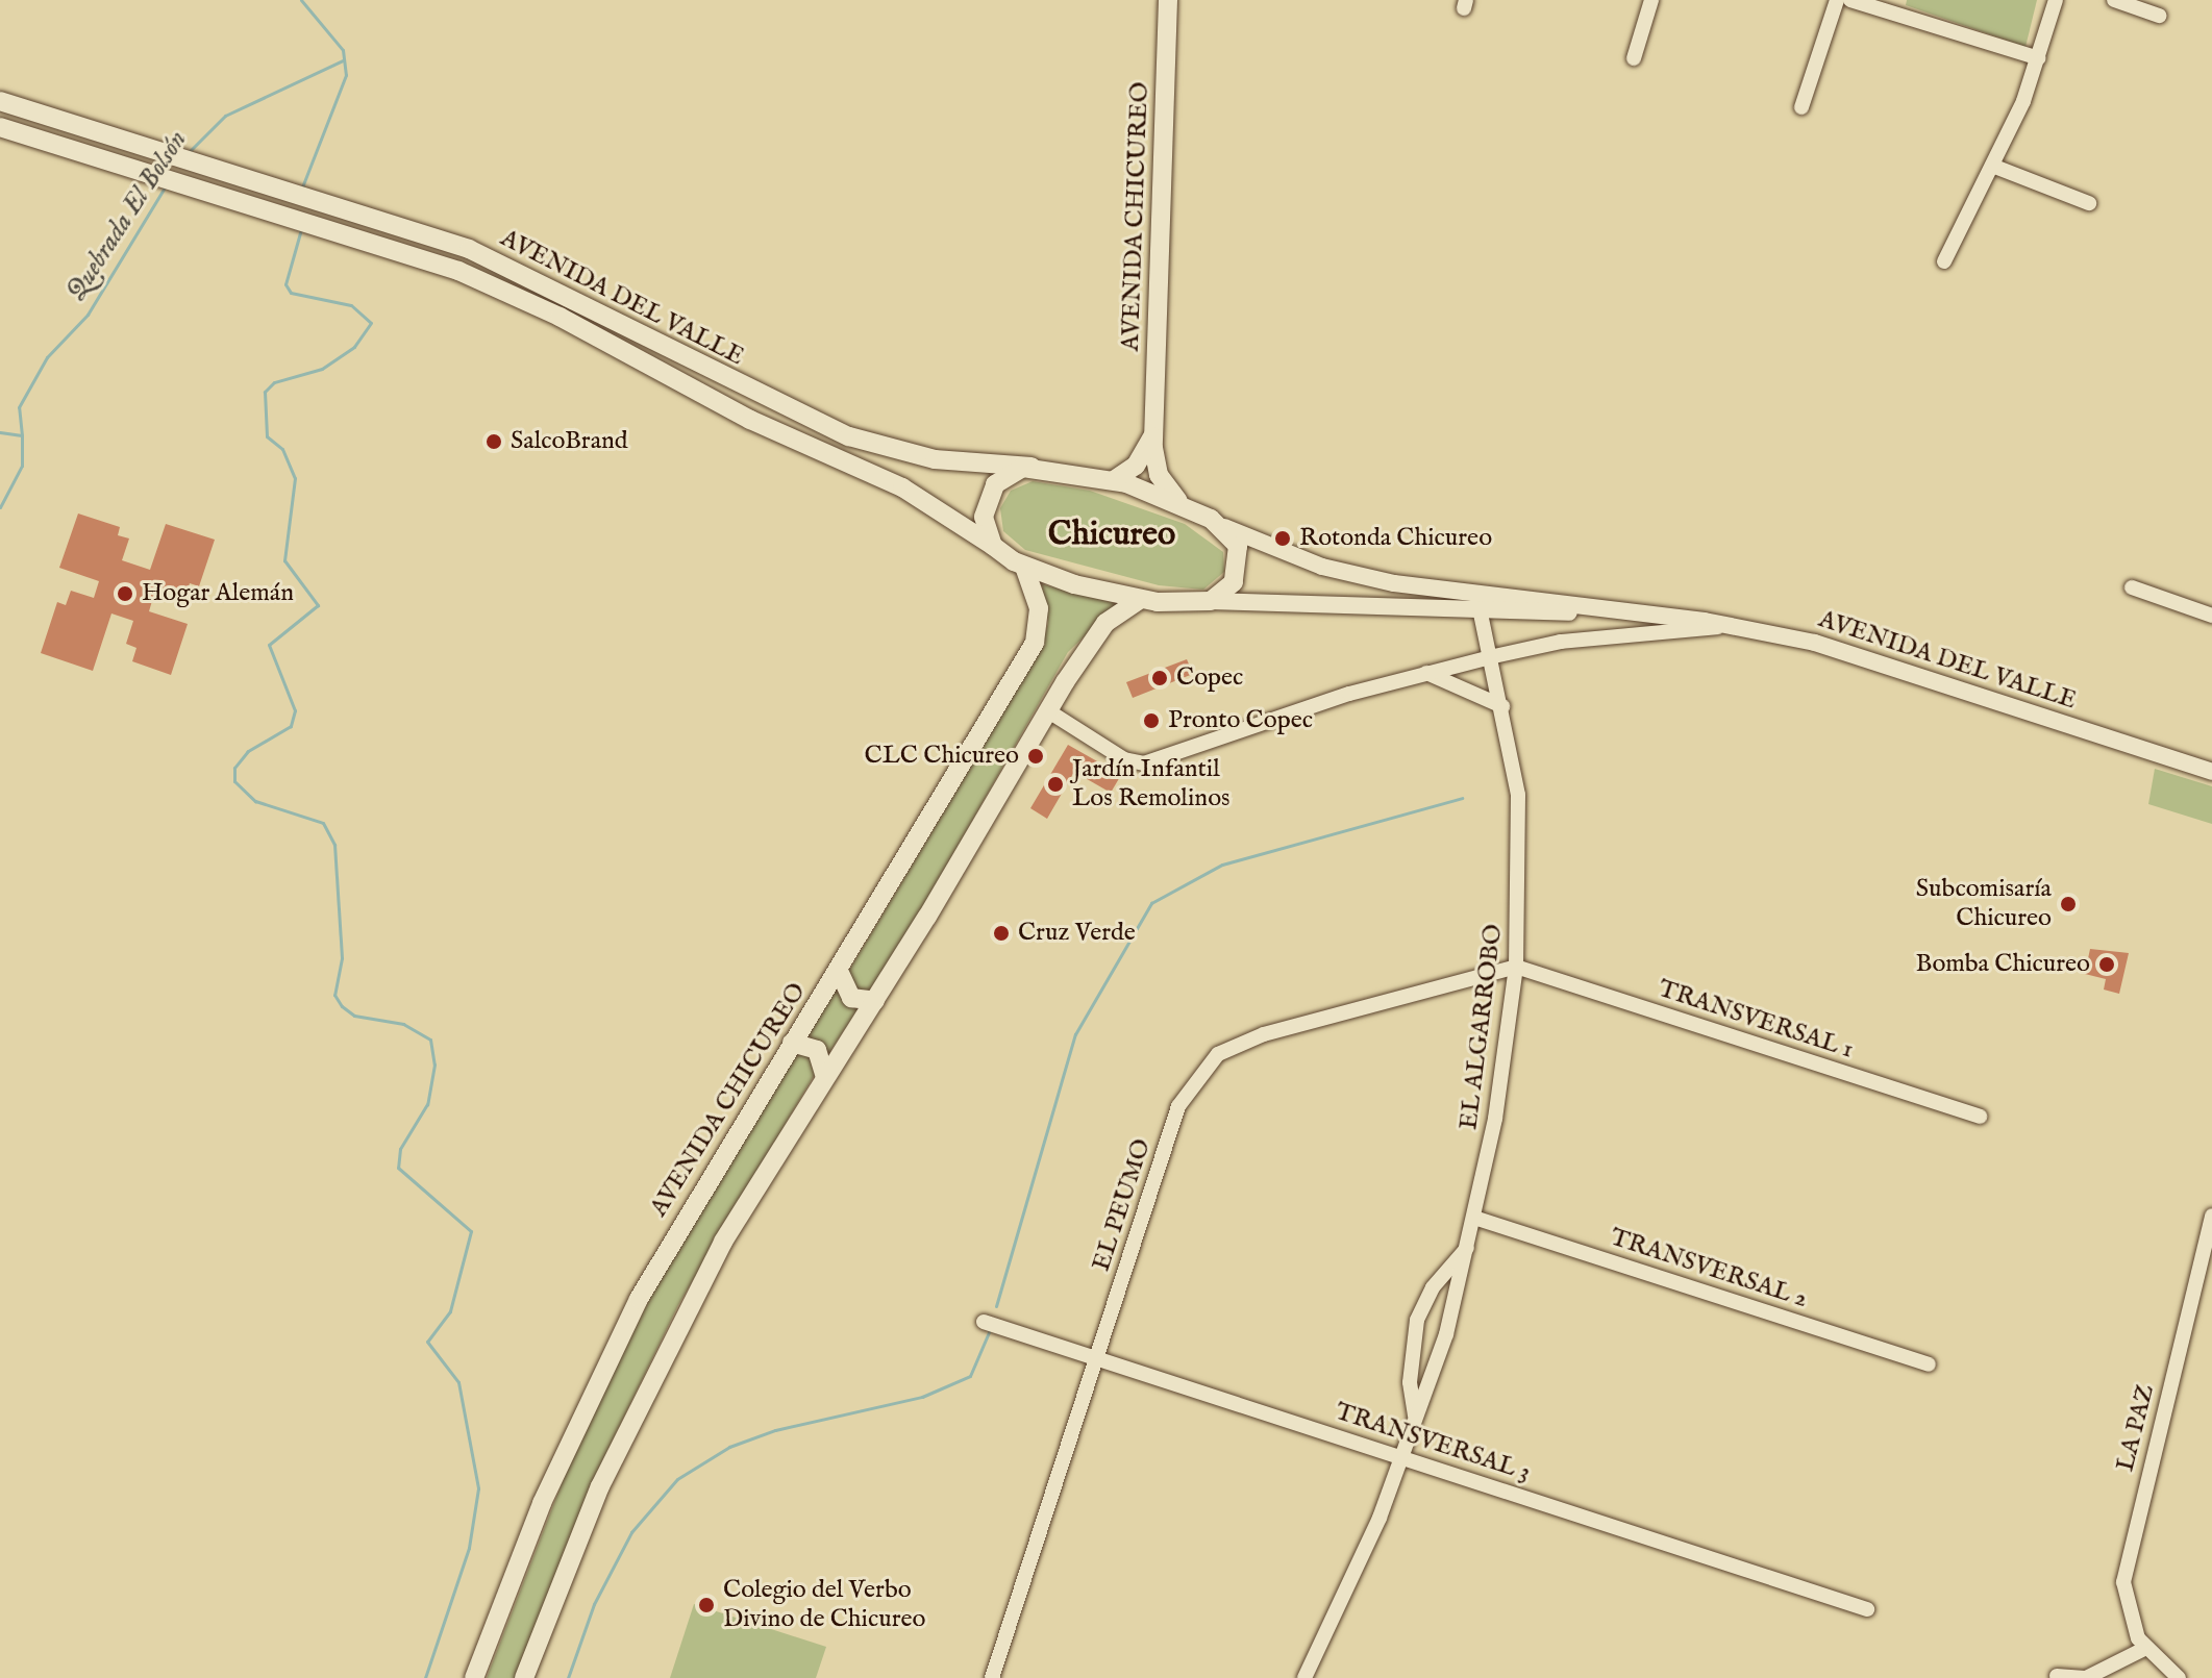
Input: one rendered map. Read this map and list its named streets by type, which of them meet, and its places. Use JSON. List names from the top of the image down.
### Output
{
  "streets": {
    "main road": ["AVENIDA CHICUREO", "AVENIDA DEL VALLE"],
    "street": [
      "TRANSVERSAL 1",
      "EL ALGARROBO",
      "EL PEUMO",
      "TRANSVERSAL 2",
      "LA PAZ",
      "TRANSVERSAL 3"
    ]
  },
  "crossings": [
    ["AVENIDA CHICUREO", "AVENIDA DEL VALLE"],
    ["AVENIDA DEL VALLE", "EL ALGARROBO"],
    ["TRANSVERSAL 1", "EL ALGARROBO"],
    ["TRANSVERSAL 1", "EL PEUMO"],
    ["EL ALGARROBO", "EL PEUMO"],
    ["EL ALGARROBO", "TRANSVERSAL 2"],
    ["EL PEUMO", "TRANSVERSAL 3"]
  ],
  "districts": ["Chicureo"],
  "water": ["Quebrada El Bolsón"],
  "places": [
    "SalcoBrand",
    "Rotonda Chicureo",
    "Hogar Alemán",
    "Copec",
    "Pronto Copec",
    "CLC Chicureo",
    "Jardín Infantil Los Remolinos",
    "Subcomisaría Chicureo",
    "Cruz Verde",
    "Bomba Chicureo",
    "Colegio del Verbo Divino de Chicureo"
  ]
}
